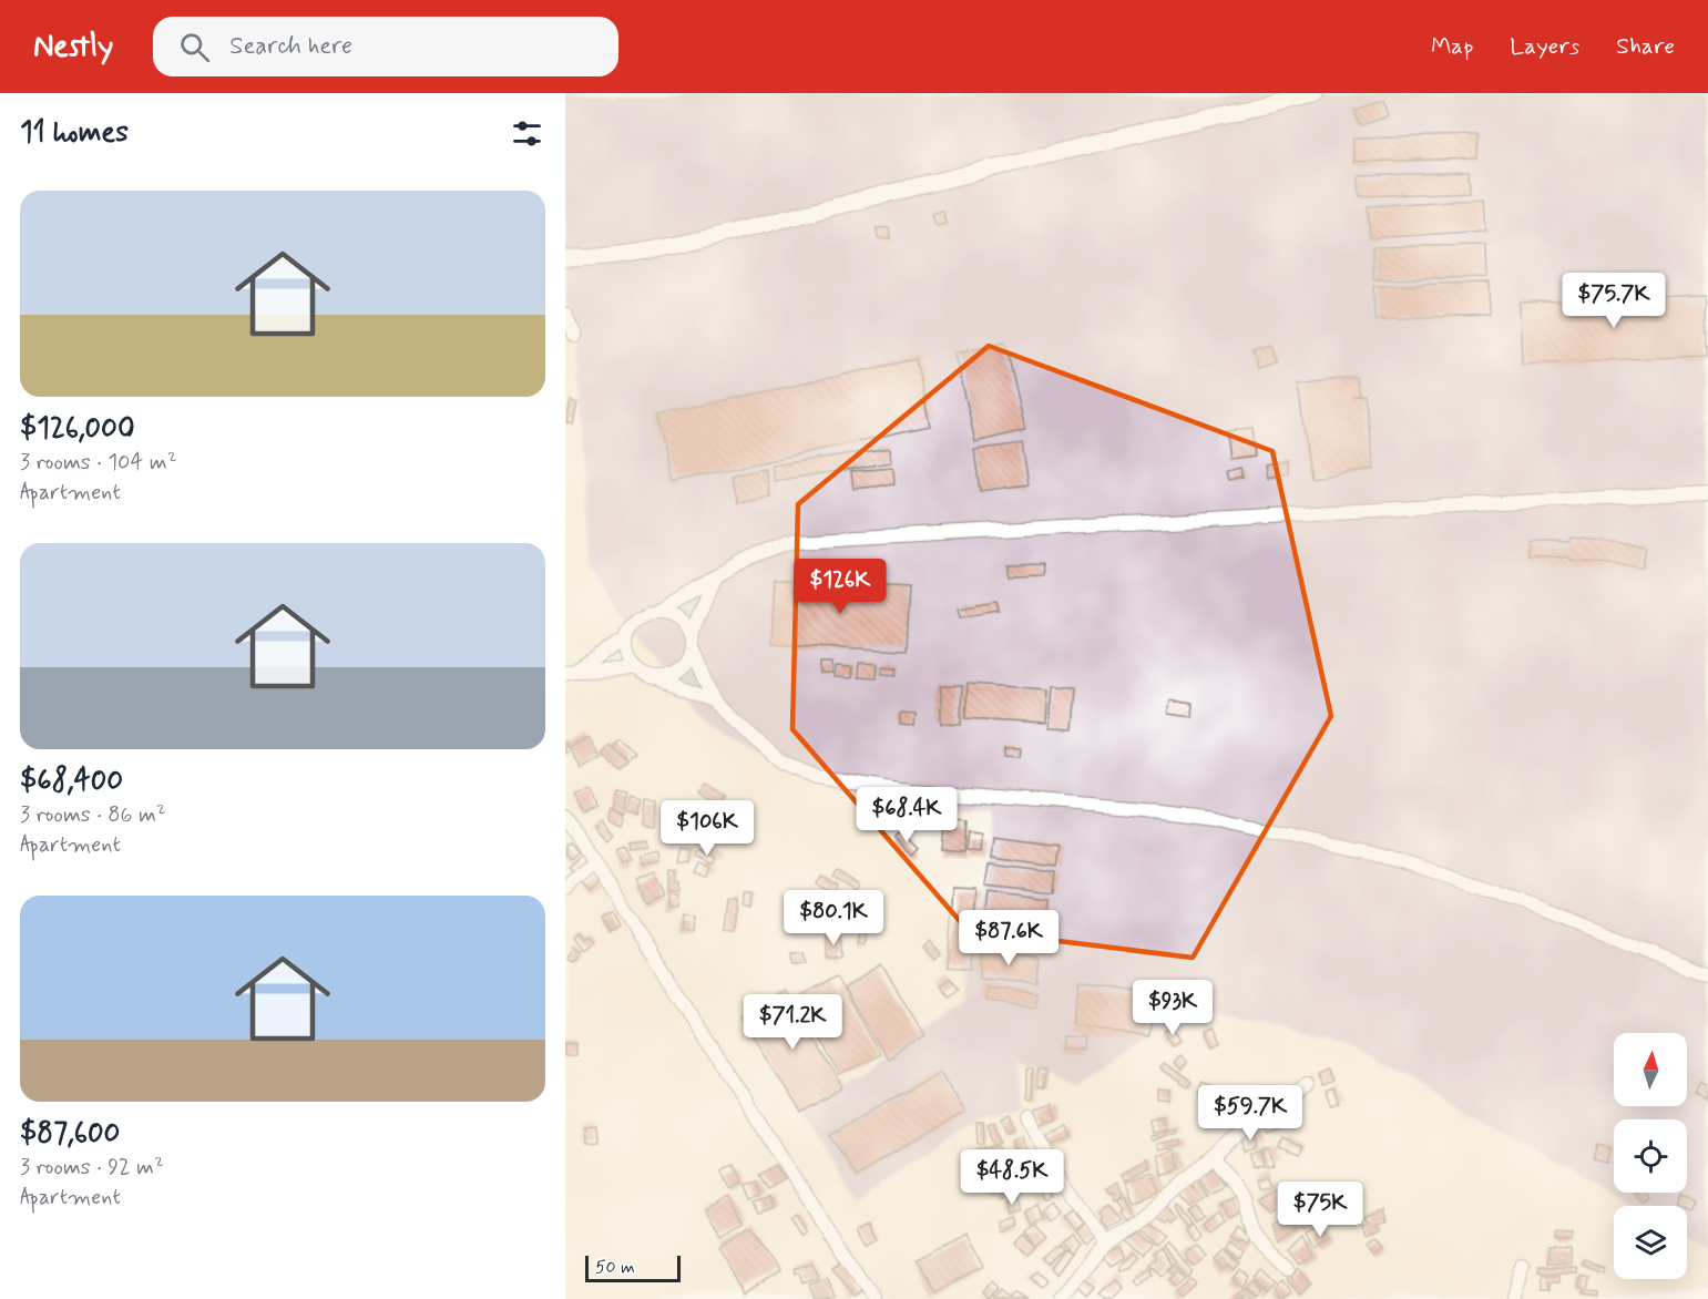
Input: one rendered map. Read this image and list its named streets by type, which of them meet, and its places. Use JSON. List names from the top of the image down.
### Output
{
  "scale_bar": "50 m",
  "north": "top",
  "page": {
    "header": "Nestly",
    "search": "Search here",
    "nav": ["Map", "Layers", "Share"],
    "heading": "11 homes",
    "list": [
      {
        "name": "$126,000",
        "note": "3 rooms · 104 m² · Apartment"
      },
      {
        "name": "$68,400",
        "note": "3 rooms · 86 m² · Apartment"
      },
      {
        "name": "$87,600",
        "note": "3 rooms · 92 m² · Apartment"
      }
    ],
    "price": [
      "$75.7K",
      "$126K",
      "$68.4K",
      "$106K",
      "$80.1K",
      "$87.6K",
      "$93K",
      "$71.2K",
      "$59.7K",
      "$48.5K",
      "$75K"
    ],
    "scale": "50 m"
  }
}
